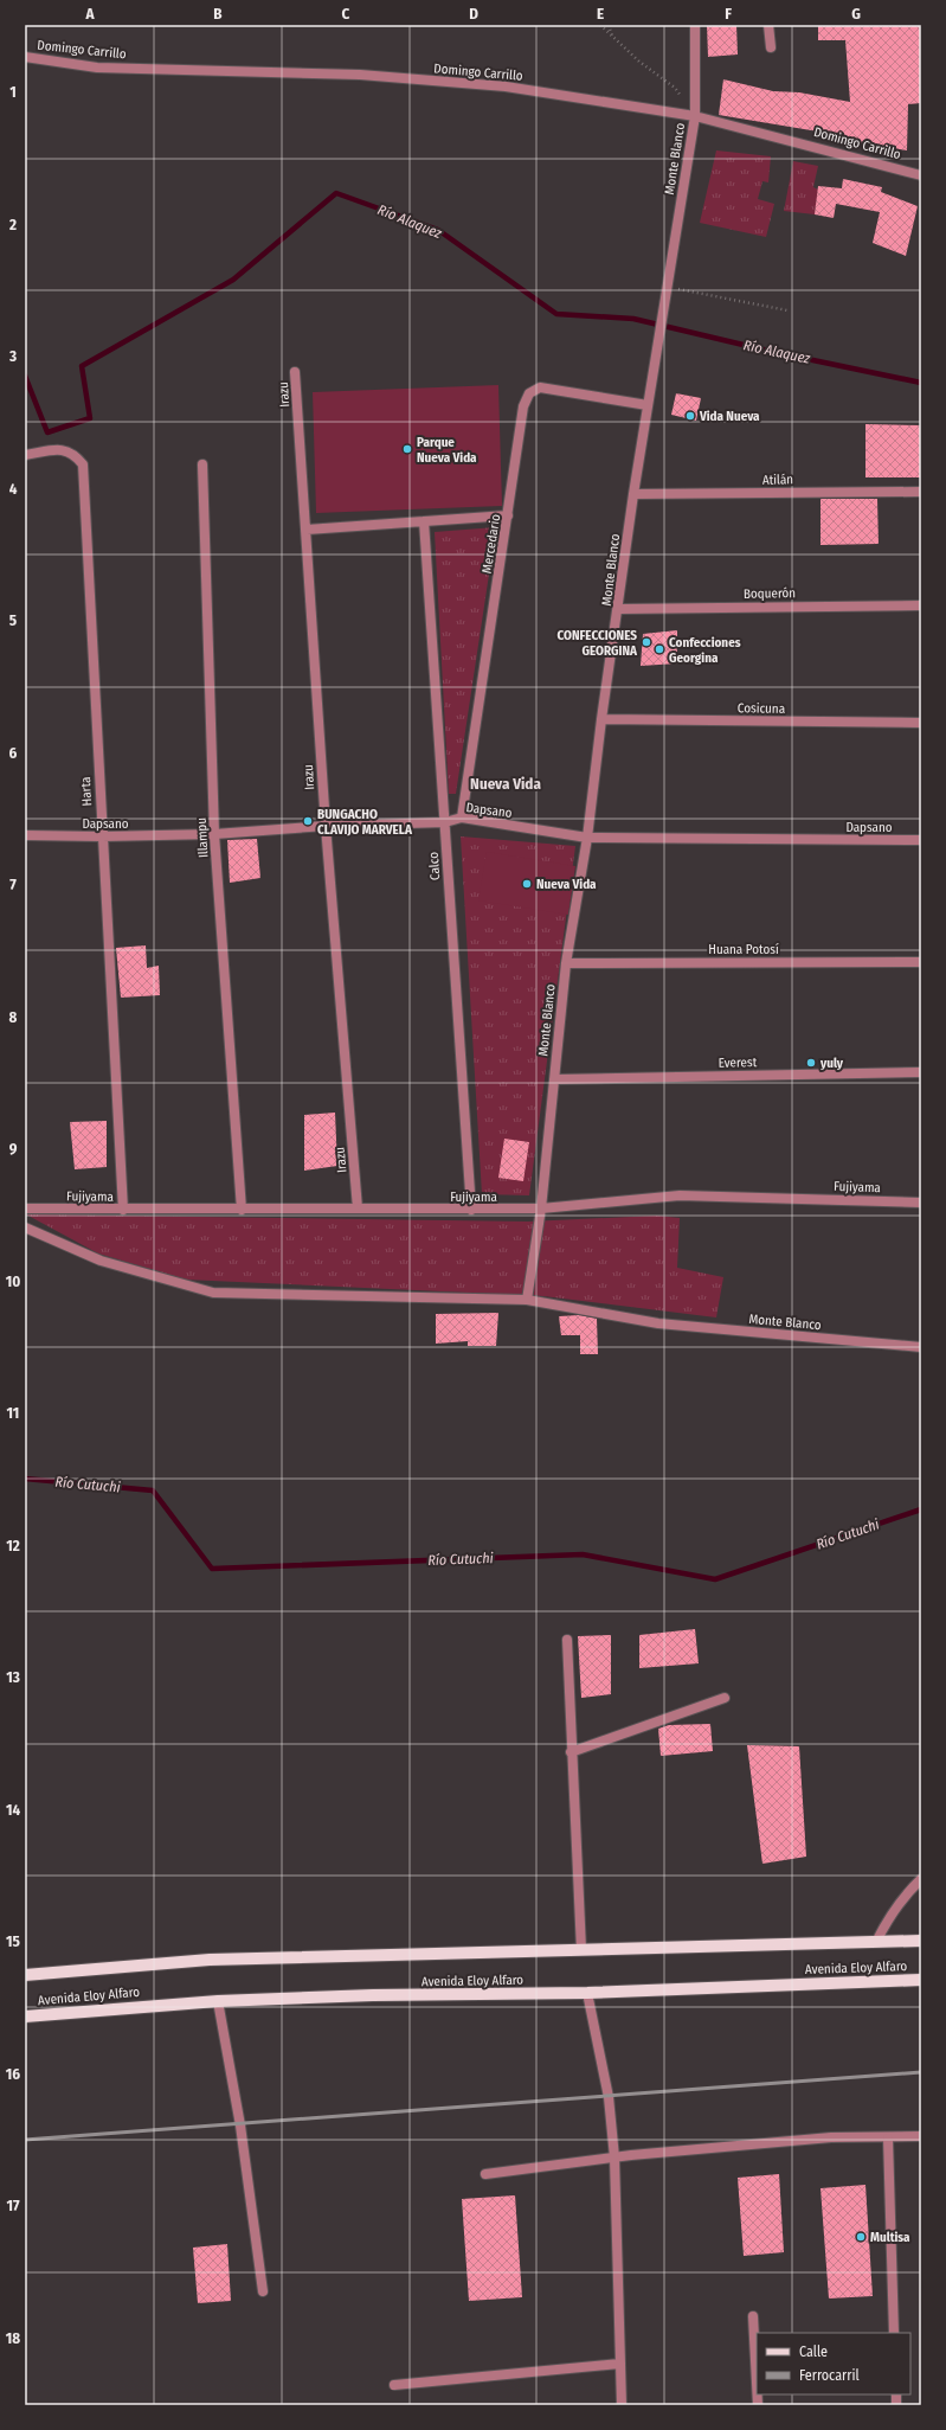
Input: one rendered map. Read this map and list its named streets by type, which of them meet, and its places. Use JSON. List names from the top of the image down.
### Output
{
  "streets": {
    "main road": ["Avenida Eloy Alfaro"],
    "street": [
      "Domingo Carrillo",
      "Monte Blanco",
      "Irazu",
      "Atilán",
      "Mercedario",
      "Boquerón",
      "Cosicuna",
      "Harta",
      "Dapsano",
      "Illampu",
      "Calco",
      "Huana Potosí",
      "Everest",
      "Fujiyama"
    ]
  },
  "crossings": [
    ["Domingo Carrillo", "Monte Blanco"],
    ["Monte Blanco", "Atilán"],
    ["Monte Blanco", "Mercedario"],
    ["Monte Blanco", "Boquerón"],
    ["Monte Blanco", "Cosicuna"],
    ["Monte Blanco", "Dapsano"],
    ["Monte Blanco", "Huana Potosí"],
    ["Monte Blanco", "Everest"],
    ["Monte Blanco", "Fujiyama"],
    ["Irazu", "Dapsano"],
    ["Irazu", "Fujiyama"],
    ["Mercedario", "Dapsano"],
    ["Harta", "Dapsano"],
    ["Harta", "Fujiyama"],
    ["Dapsano", "Illampu"],
    ["Dapsano", "Calco"],
    ["Illampu", "Fujiyama"],
    ["Calco", "Fujiyama"]
  ],
  "districts": ["Nueva Vida"],
  "water": ["Río Alaquez", "Río Cutuchi"],
  "places": [
    "Vida Nueva",
    "Parque Nueva Vida",
    "CONFECCIONES GEORGINA",
    "Confecciones Georgina",
    "BUNGACHO CLAVIJO MARVELA",
    "Nueva Vida",
    "yuly",
    "Multisa"
  ],
  "legend": ["Calle", "Ferrocarril"],
  "grid": {
    "columns": [
      "A",
      "B",
      "C",
      "D",
      "E",
      "F",
      "G"
    ],
    "rows": [
      "1",
      "2",
      "3",
      "4",
      "5",
      "6",
      "7",
      "8",
      "9",
      "10",
      "11",
      "12",
      "13",
      "14",
      "15",
      "16",
      "17",
      "18"
    ]
  }
}
